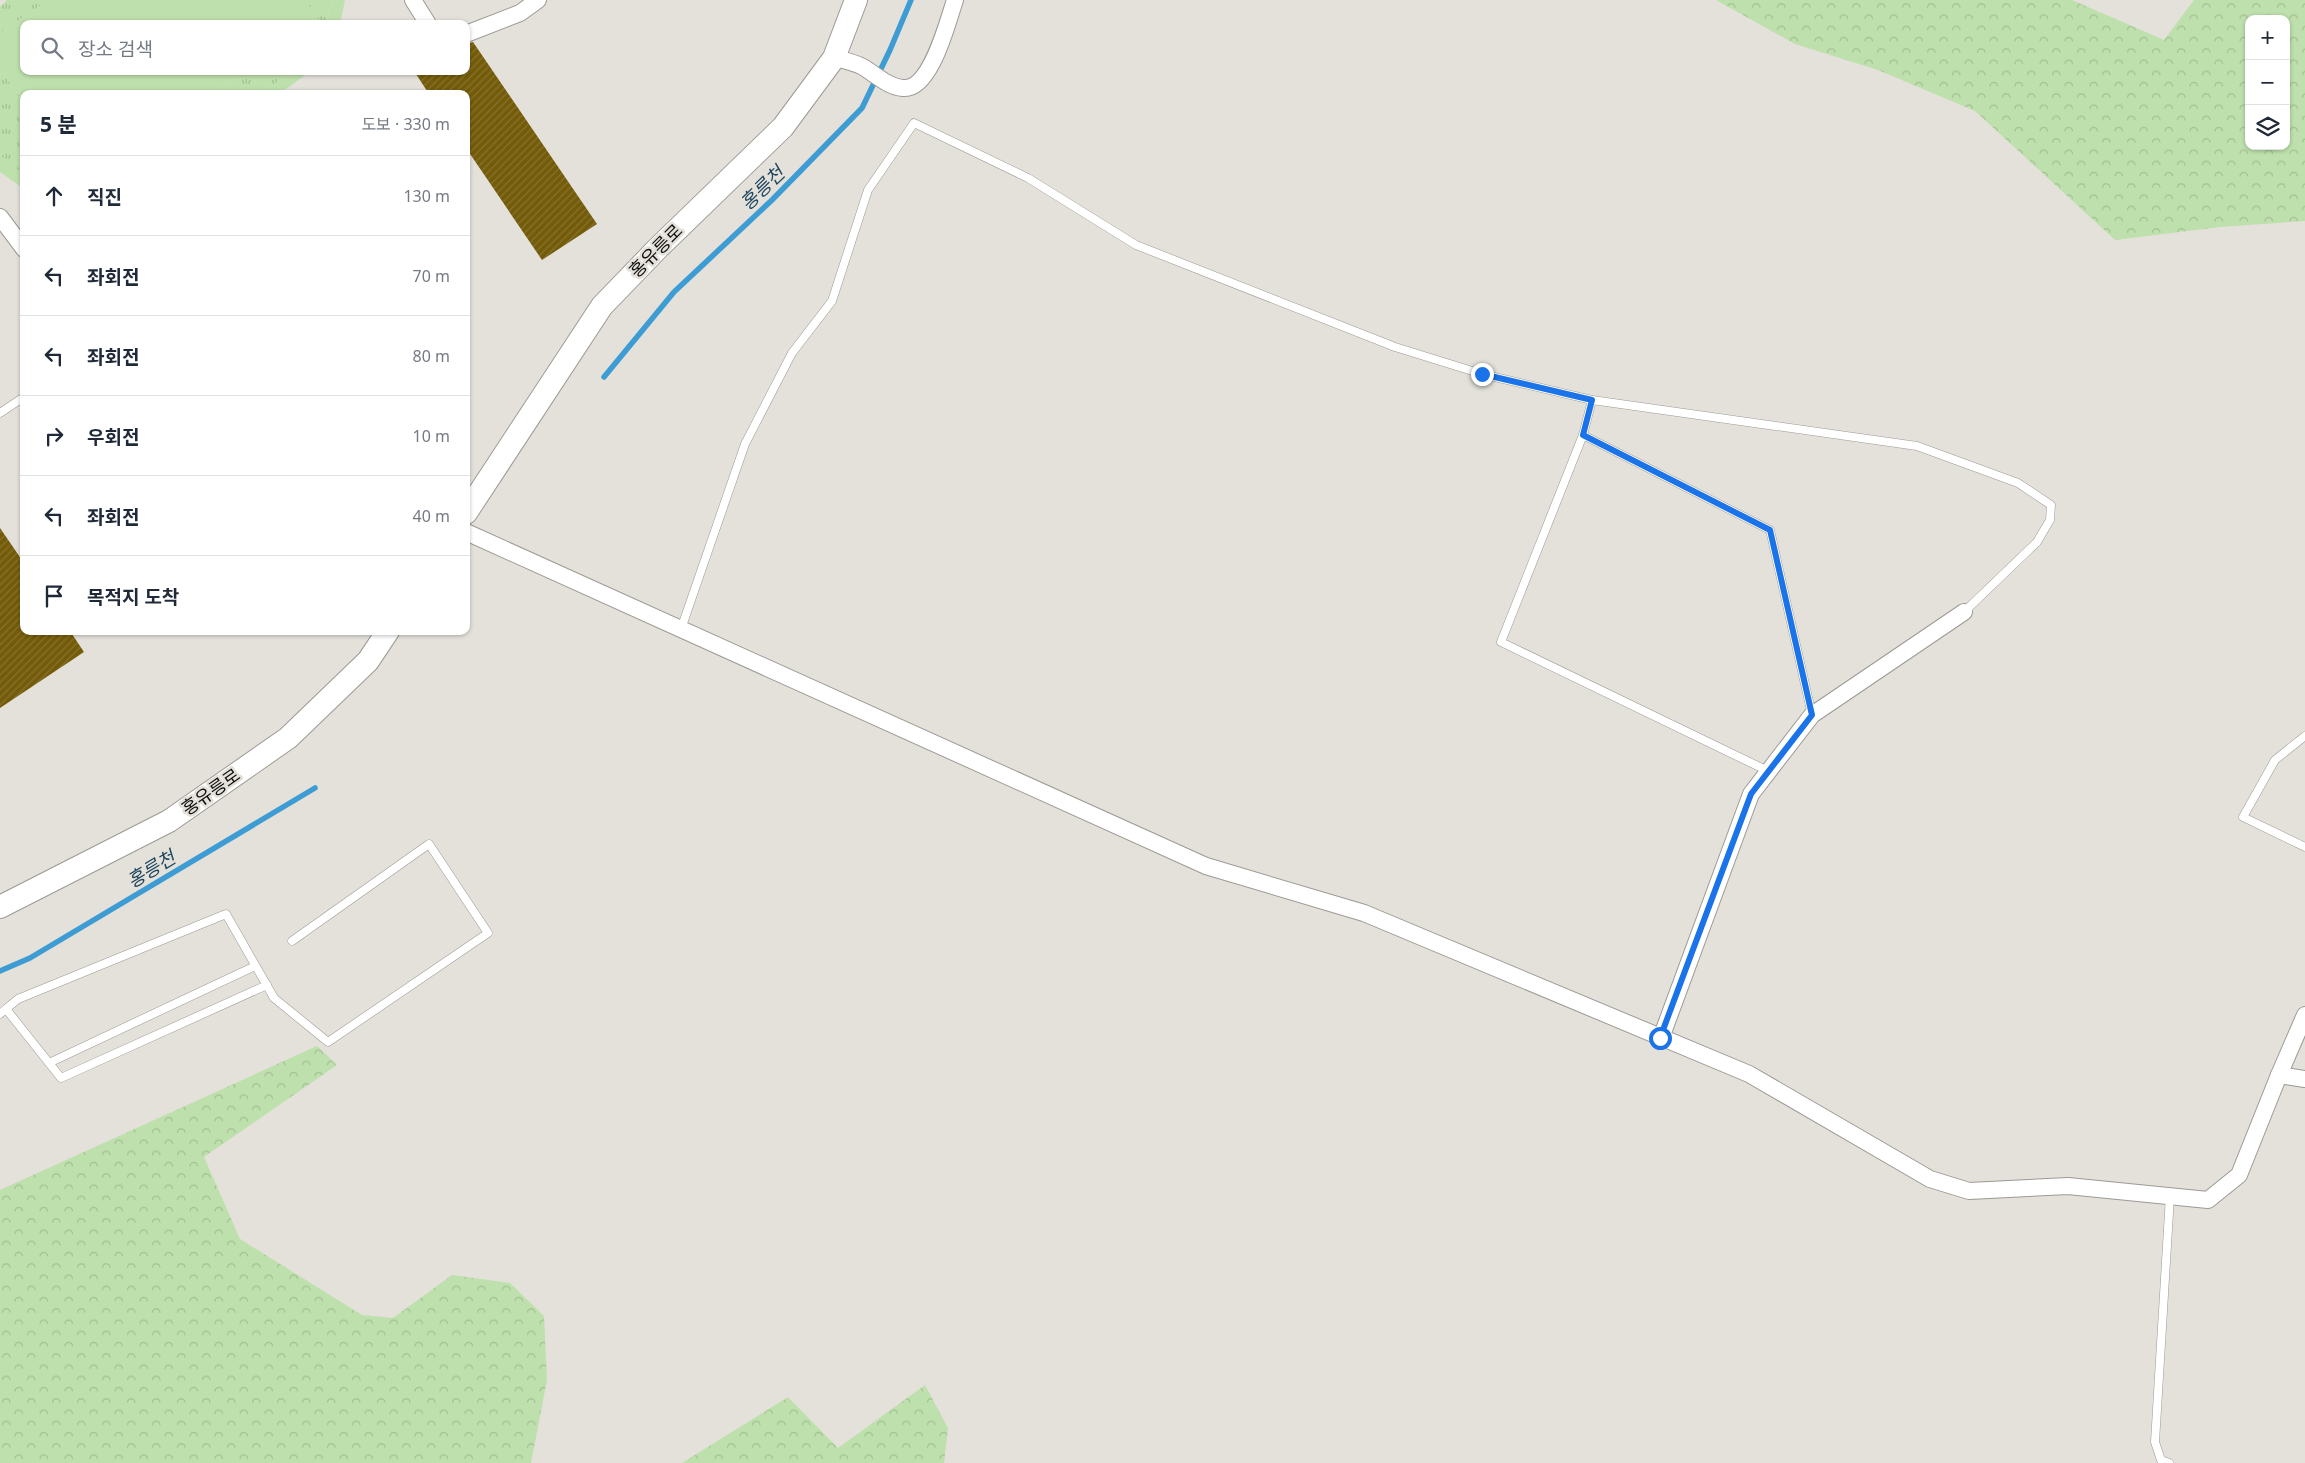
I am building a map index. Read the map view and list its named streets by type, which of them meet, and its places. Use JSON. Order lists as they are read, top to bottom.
{
  "streets": {
    "street": ["홍유릉로"]
  },
  "water": ["홍릉천"],
  "page": {
    "map_buttons": ["+", "−"],
    "search": "장소 검색",
    "heading": ["5 분", "도보 · 330 m"],
    "list": [
      ["직진", "130 m"],
      ["좌회전", "70 m"],
      ["좌회전", "80 m"],
      ["우회전", "10 m"],
      ["좌회전", "40 m"],
      "목적지 도착"
    ]
  }
}
